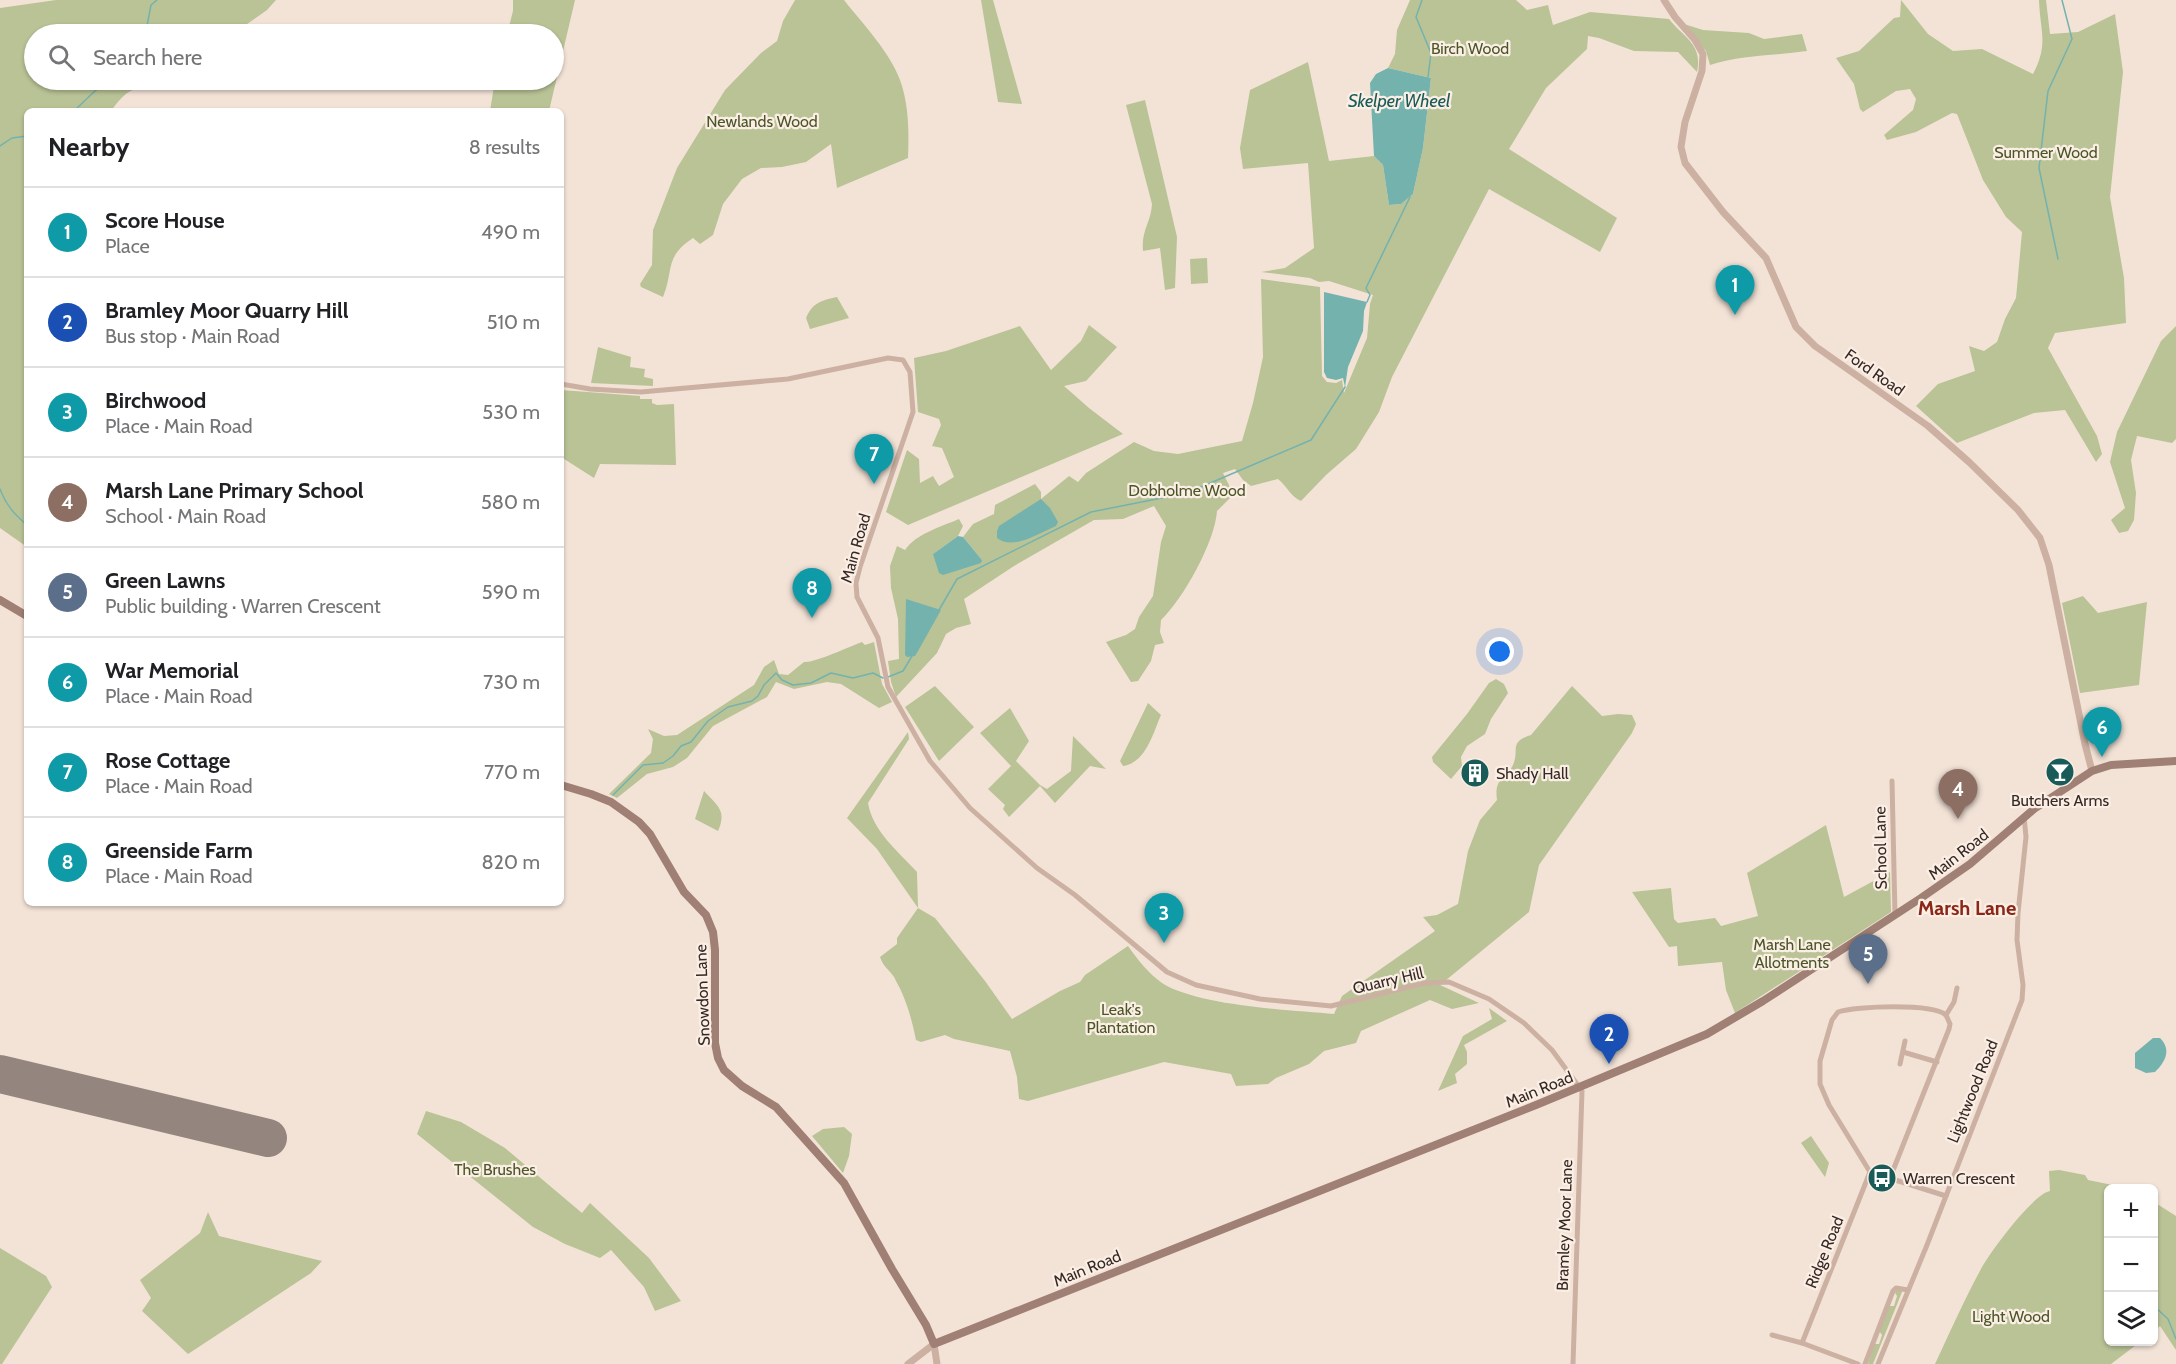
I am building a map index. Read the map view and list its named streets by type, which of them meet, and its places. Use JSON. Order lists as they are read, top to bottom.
{
  "streets": {
    "main road": ["Main Road", "Snowdon Lane"],
    "street": [
      "Ford Road",
      "School Lane",
      "Quarry Hill",
      "Lightwood Road",
      "Bramley Moor Lane",
      "Ridge Road"
    ]
  },
  "crossings": [
    ["Ford Road", "Main Road"],
    ["Main Road", "School Lane"],
    ["Main Road", "Quarry Hill"],
    ["Main Road", "Snowdon Lane"],
    ["Main Road", "Lightwood Road"],
    ["Main Road", "Bramley Moor Lane"],
    ["Quarry Hill", "Bramley Moor Lane"]
  ],
  "districts": ["Marsh Lane"],
  "water": ["Skelper Wheel"],
  "parks": [
    "Birch Wood",
    "Newlands Wood",
    "Summer Wood",
    "Dobholme Wood",
    "Marsh Lane Allotments",
    "Leak's Plantation",
    "The Brushes",
    "Light Wood"
  ],
  "places": {
    "bar": ["Butchers Arms"],
    "building": ["Shady Hall"],
    "bus stop": ["Warren Crescent"]
  },
  "page": {
    "search": "Search here",
    "heading": ["Nearby", "8 results"],
    "list": [
      {
        "mark": "1",
        "name": "Score House",
        "note": "Place",
        "value": "490 m"
      },
      {
        "mark": "2",
        "name": "Bramley Moor Quarry Hill",
        "note": "Bus stop · Main Road",
        "value": "510 m"
      },
      {
        "mark": "3",
        "name": "Birchwood",
        "note": "Place · Main Road",
        "value": "530 m"
      },
      {
        "mark": "4",
        "name": "Marsh Lane Primary School",
        "note": "School · Main Road",
        "value": "580 m"
      },
      {
        "mark": "5",
        "name": "Green Lawns",
        "note": "Public building · Warren Crescent",
        "value": "590 m"
      },
      {
        "mark": "6",
        "name": "War Memorial",
        "note": "Place · Main Road",
        "value": "730 m"
      },
      {
        "mark": "7",
        "name": "Rose Cottage",
        "note": "Place · Main Road",
        "value": "770 m"
      },
      {
        "mark": "8",
        "name": "Greenside Farm",
        "note": "Place · Main Road",
        "value": "820 m"
      }
    ],
    "pins": [
      "1",
      "7",
      "8",
      "6",
      "4",
      "3",
      "5",
      "2"
    ],
    "map_buttons": ["+", "−"]
  }
}
